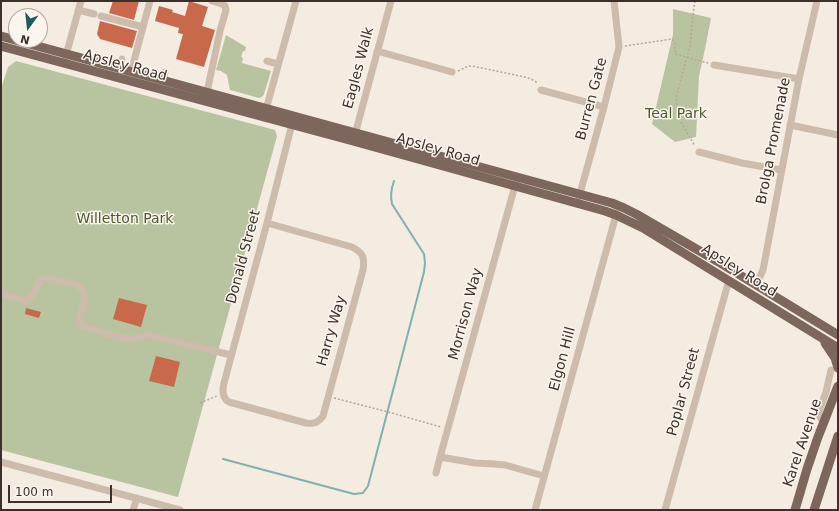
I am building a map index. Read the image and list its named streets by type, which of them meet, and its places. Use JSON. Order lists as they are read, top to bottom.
{
  "streets": {
    "main road": ["Apsley Road", "Karel Avenue"],
    "street": [
      "Eagles Walk",
      "Burren Gate",
      "Brolga Promenade",
      "Donald Street",
      "Morrison Way",
      "Harry Way",
      "Elgon Hill",
      "Poplar Street"
    ]
  },
  "crossings": [
    ["Apsley Road", "Eagles Walk"],
    ["Apsley Road", "Burren Gate"],
    ["Apsley Road", "Brolga Promenade"],
    ["Apsley Road", "Donald Street"],
    ["Apsley Road", "Morrison Way"],
    ["Apsley Road", "Elgon Hill"],
    ["Apsley Road", "Poplar Street"],
    ["Donald Street", "Harry Way"]
  ],
  "parks": ["Teal Park", "Willetton Park"],
  "scale_bar": "100 m",
  "north": "bottom"
}
